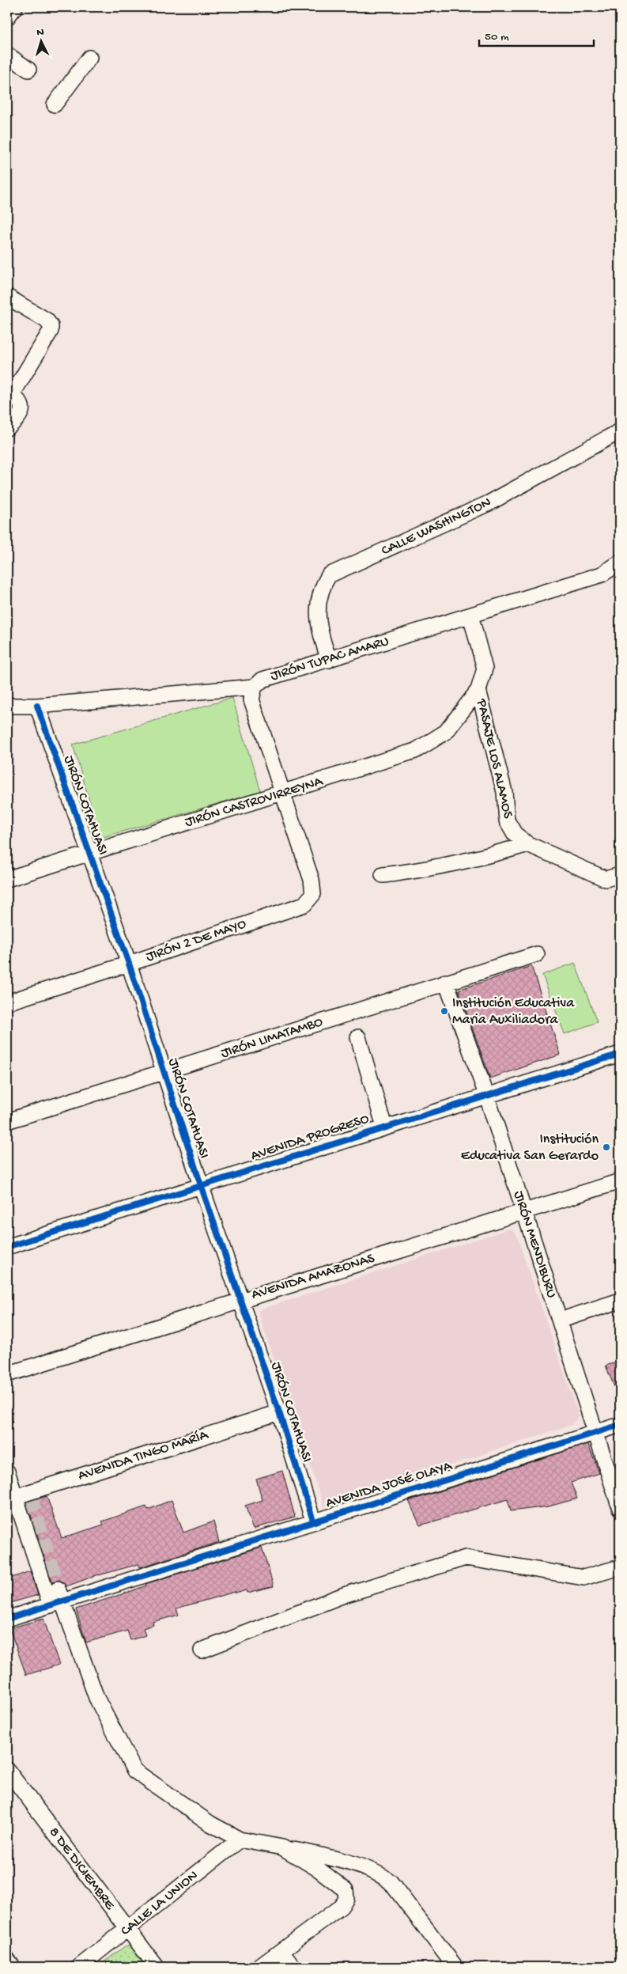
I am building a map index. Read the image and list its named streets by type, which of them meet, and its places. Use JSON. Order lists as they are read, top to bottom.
{
  "streets": {
    "street": [
      "CALLE WASHINGTON",
      "JIRÓN TUPAC AMARU",
      "PASAJE LOS ALAMOS",
      "JIRÓN CASTROVIRREYNA",
      "JIRÓN COTAHUASI",
      "JIRÓN 2 DE MAYO",
      "JIRÓN LIMATAMBO",
      "AVENIDA PROGRESO",
      "JIRÓN MENDIBURU",
      "AVENIDA AMAZONAS",
      "AVENIDA TINGO MARÍA",
      "AVENIDA JOSÉ OLAYA",
      "8 DE DICIEMBRE",
      "CALLE LA UNION"
    ]
  },
  "crossings": [
    ["CALLE WASHINGTON", "JIRÓN TUPAC AMARU"],
    ["JIRÓN TUPAC AMARU", "PASAJE LOS ALAMOS"],
    ["JIRÓN TUPAC AMARU", "JIRÓN COTAHUASI"],
    ["PASAJE LOS ALAMOS", "JIRÓN CASTROVIRREYNA"],
    ["JIRÓN CASTROVIRREYNA", "JIRÓN COTAHUASI"],
    ["JIRÓN CASTROVIRREYNA", "JIRÓN 2 DE MAYO"],
    ["JIRÓN COTAHUASI", "JIRÓN 2 DE MAYO"],
    ["JIRÓN COTAHUASI", "JIRÓN LIMATAMBO"],
    ["JIRÓN COTAHUASI", "AVENIDA PROGRESO"],
    ["JIRÓN COTAHUASI", "AVENIDA AMAZONAS"],
    ["JIRÓN COTAHUASI", "AVENIDA TINGO MARÍA"],
    ["JIRÓN COTAHUASI", "AVENIDA JOSÉ OLAYA"],
    ["JIRÓN LIMATAMBO", "JIRÓN MENDIBURU"],
    ["AVENIDA PROGRESO", "JIRÓN MENDIBURU"],
    ["JIRÓN MENDIBURU", "AVENIDA AMAZONAS"],
    ["JIRÓN MENDIBURU", "AVENIDA JOSÉ OLAYA"],
    ["8 DE DICIEMBRE", "CALLE LA UNION"]
  ],
  "places": ["Institución Educativa Maria Auxiliadora", "Institución Educativa San Gerardo"],
  "scale_bar": "50 m",
  "north": "top"
}
